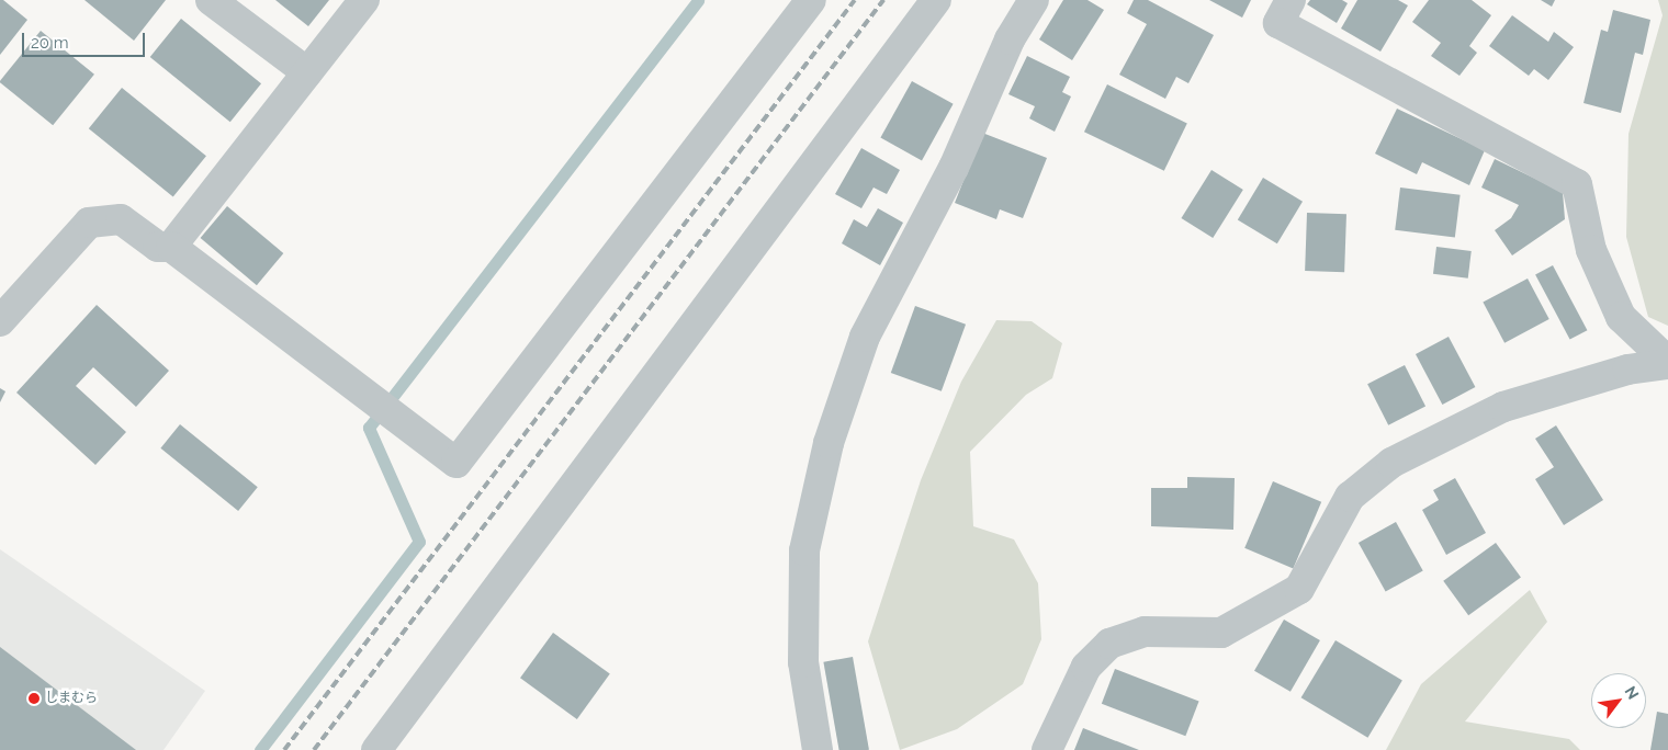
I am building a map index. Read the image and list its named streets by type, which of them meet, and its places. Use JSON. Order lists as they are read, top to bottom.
{
  "places": ["しまむら"],
  "scale_bar": "20 m",
  "north": "top right"
}
